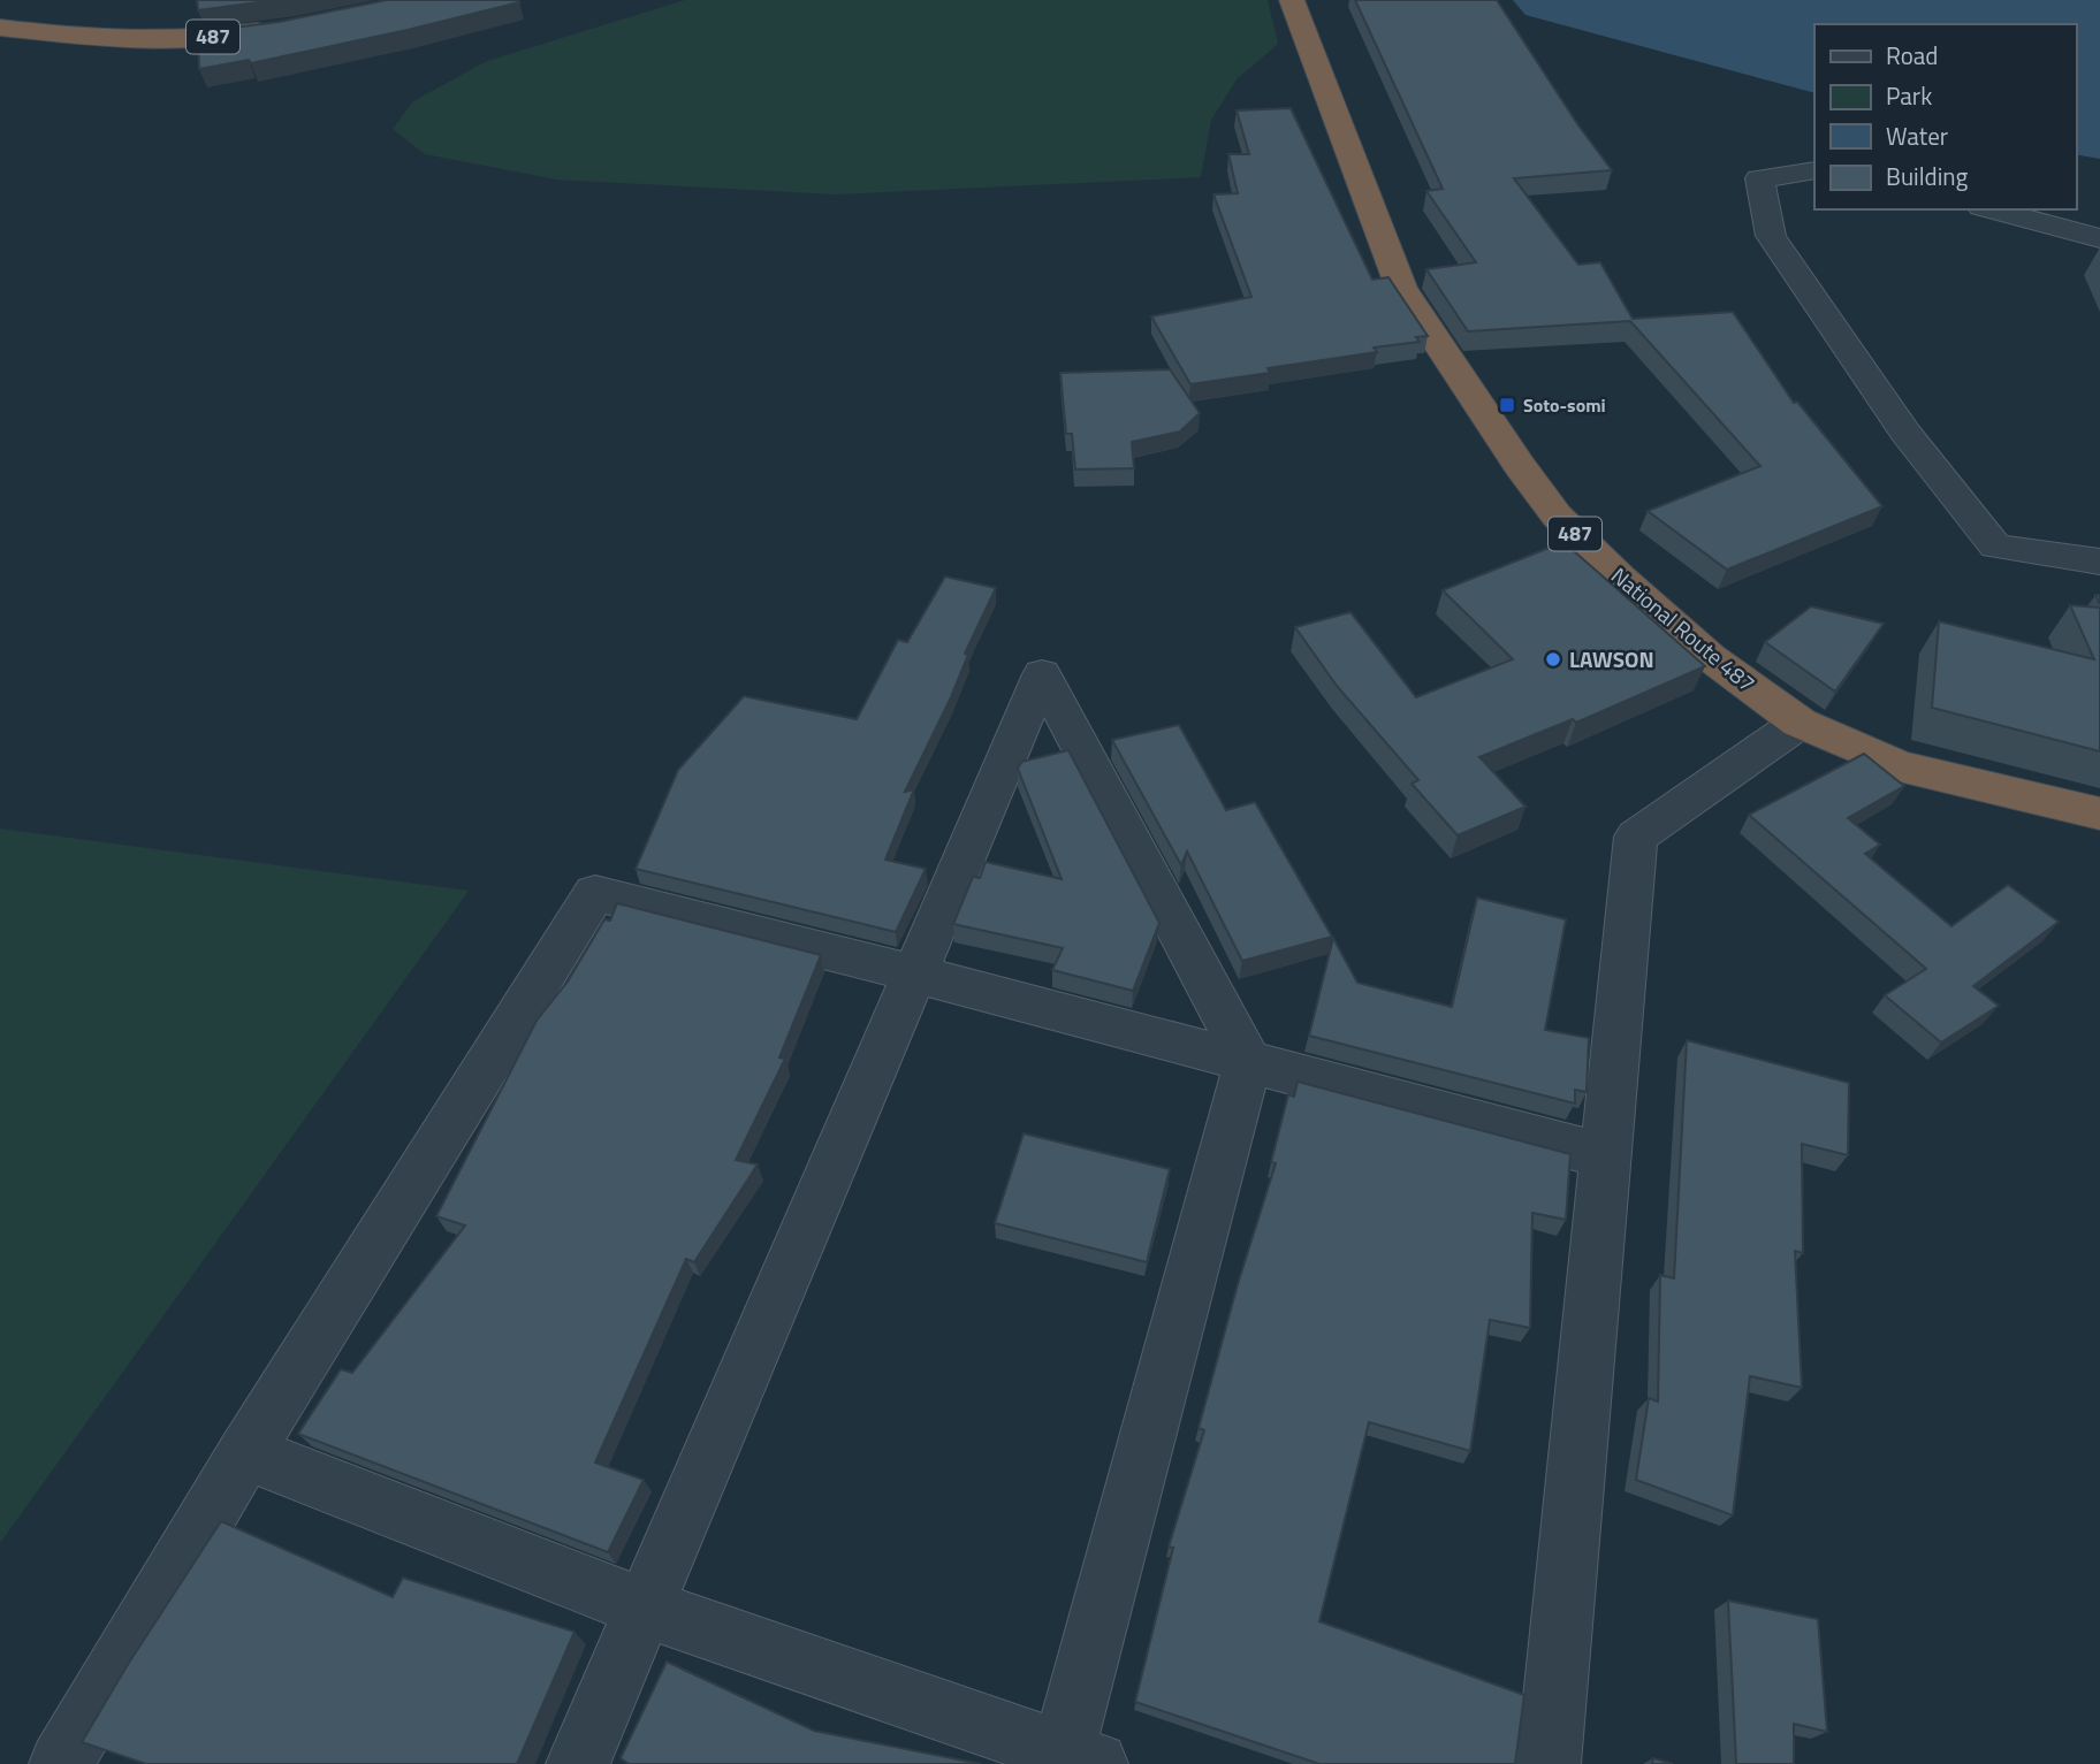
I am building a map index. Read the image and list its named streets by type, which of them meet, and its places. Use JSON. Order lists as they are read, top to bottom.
{
  "streets": {
    "highway": ["487", "National Route 487"]
  },
  "places": {
    "transit": ["Soto-somi"],
    "other": ["LAWSON"]
  },
  "legend": [
    "Road",
    "Park",
    "Water",
    "Building"
  ]
}
